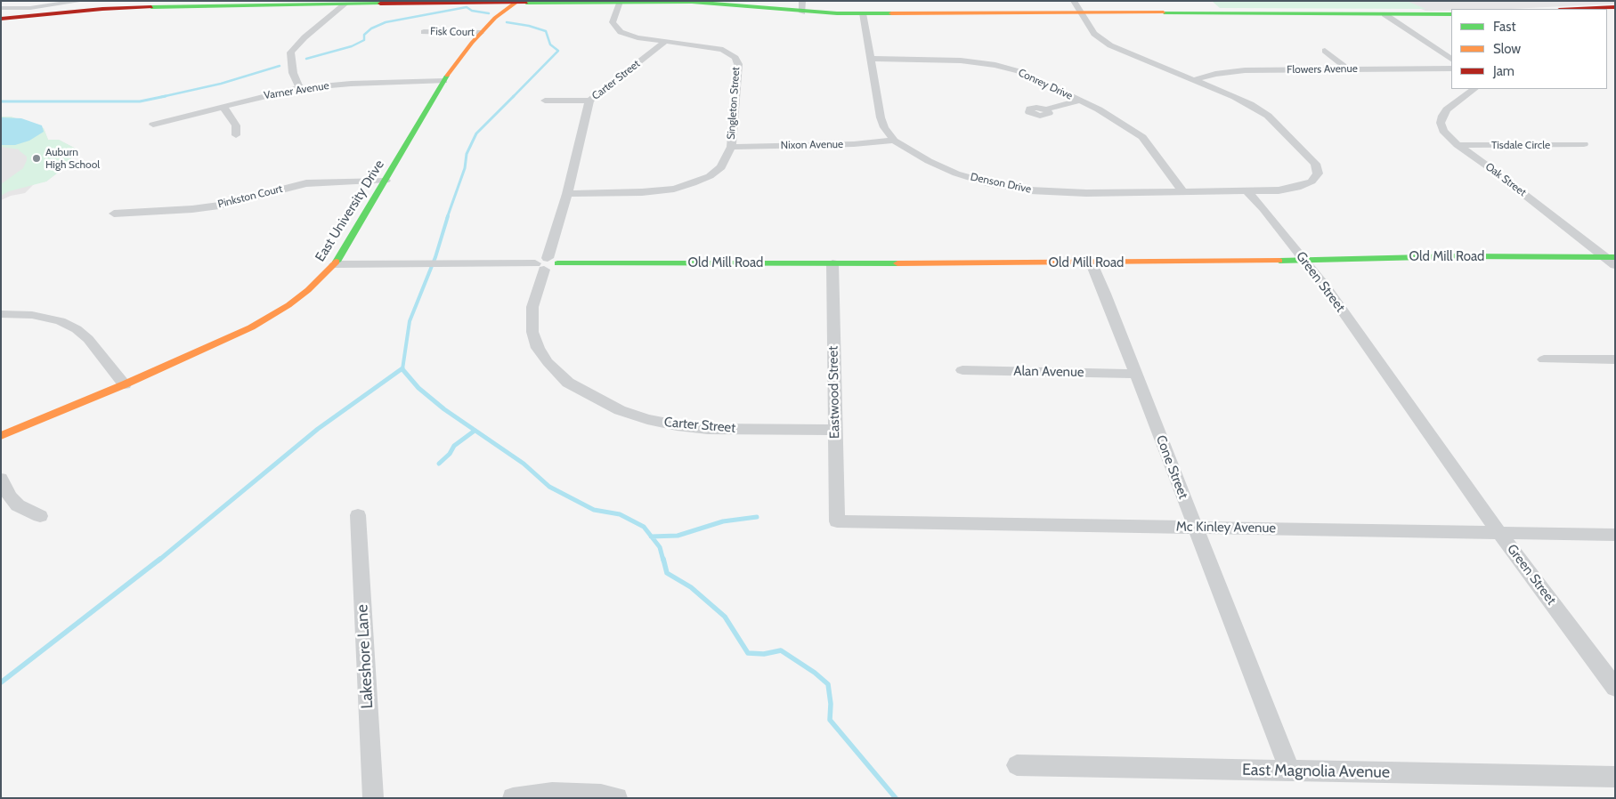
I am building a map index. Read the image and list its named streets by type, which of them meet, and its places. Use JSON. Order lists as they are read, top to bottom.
{
  "streets": {
    "street": [
      "Fisk Court",
      "Flowers Avenue",
      "Carter Street",
      "Conrey Drive",
      "Varner Avenue",
      "Singleton Street",
      "Nixon Avenue",
      "Tisdale Circle",
      "Oak Street",
      "Denson Drive",
      "Pinkston Court",
      "East University Drive",
      "Old Mill Road",
      "Green Street",
      "Alan Avenue",
      "Eastwood Street",
      "Cone Street",
      "Mc Kinley Avenue",
      "Lakeshore Lane",
      "East Magnolia Avenue"
    ]
  },
  "crossings": [
    ["Fisk Court", "East University Drive"],
    ["Carter Street", "Singleton Street"],
    ["Carter Street", "Old Mill Road"],
    ["Carter Street", "Eastwood Street"],
    ["Conrey Drive", "Denson Drive"],
    ["Varner Avenue", "East University Drive"],
    ["Singleton Street", "Nixon Avenue"],
    ["Nixon Avenue", "Denson Drive"],
    ["Tisdale Circle", "Oak Street"],
    ["Oak Street", "Old Mill Road"],
    ["Denson Drive", "Green Street"],
    ["Pinkston Court", "East University Drive"],
    ["East University Drive", "Old Mill Road"],
    ["Old Mill Road", "Green Street"],
    ["Old Mill Road", "Eastwood Street"],
    ["Old Mill Road", "Cone Street"],
    ["Green Street", "Mc Kinley Avenue"],
    ["Alan Avenue", "Cone Street"],
    ["Eastwood Street", "Mc Kinley Avenue"],
    ["Cone Street", "Mc Kinley Avenue"],
    ["Cone Street", "East Magnolia Avenue"]
  ],
  "places": ["Auburn High School"],
  "legend": ["Fast", "Slow", "Jam"]
}
